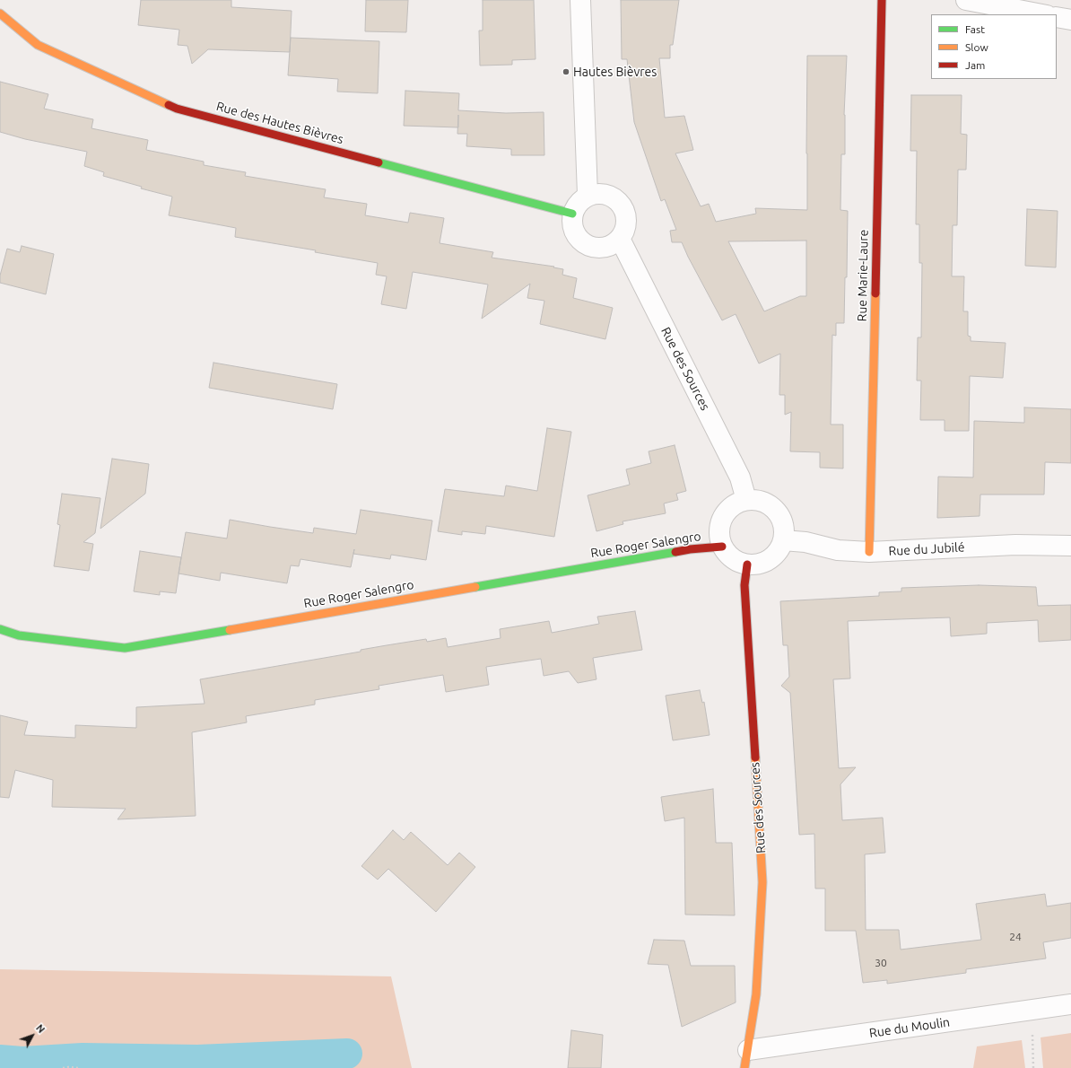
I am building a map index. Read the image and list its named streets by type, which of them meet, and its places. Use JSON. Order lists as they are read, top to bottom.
{
  "streets": {
    "street": [
      "Rue des Hautes Bièvres",
      "Rue Marie-Laure",
      "Rue des Sources",
      "Rue Roger Salengro",
      "Rue du Jubilé",
      "Rue du Moulin"
    ]
  },
  "crossings": [
    ["Rue des Hautes Bièvres", "Rue des Sources"],
    ["Rue Marie-Laure", "Rue du Jubilé"],
    ["Rue des Sources", "Rue Roger Salengro"],
    ["Rue des Sources", "Rue du Jubilé"],
    ["Rue des Sources", "Rue du Moulin"],
    ["Rue Roger Salengro", "Rue du Jubilé"]
  ],
  "places": ["Hautes Bièvres"],
  "house_numbers": ["24", "30"],
  "legend": ["Fast", "Slow", "Jam"],
  "north": "top right"
}
